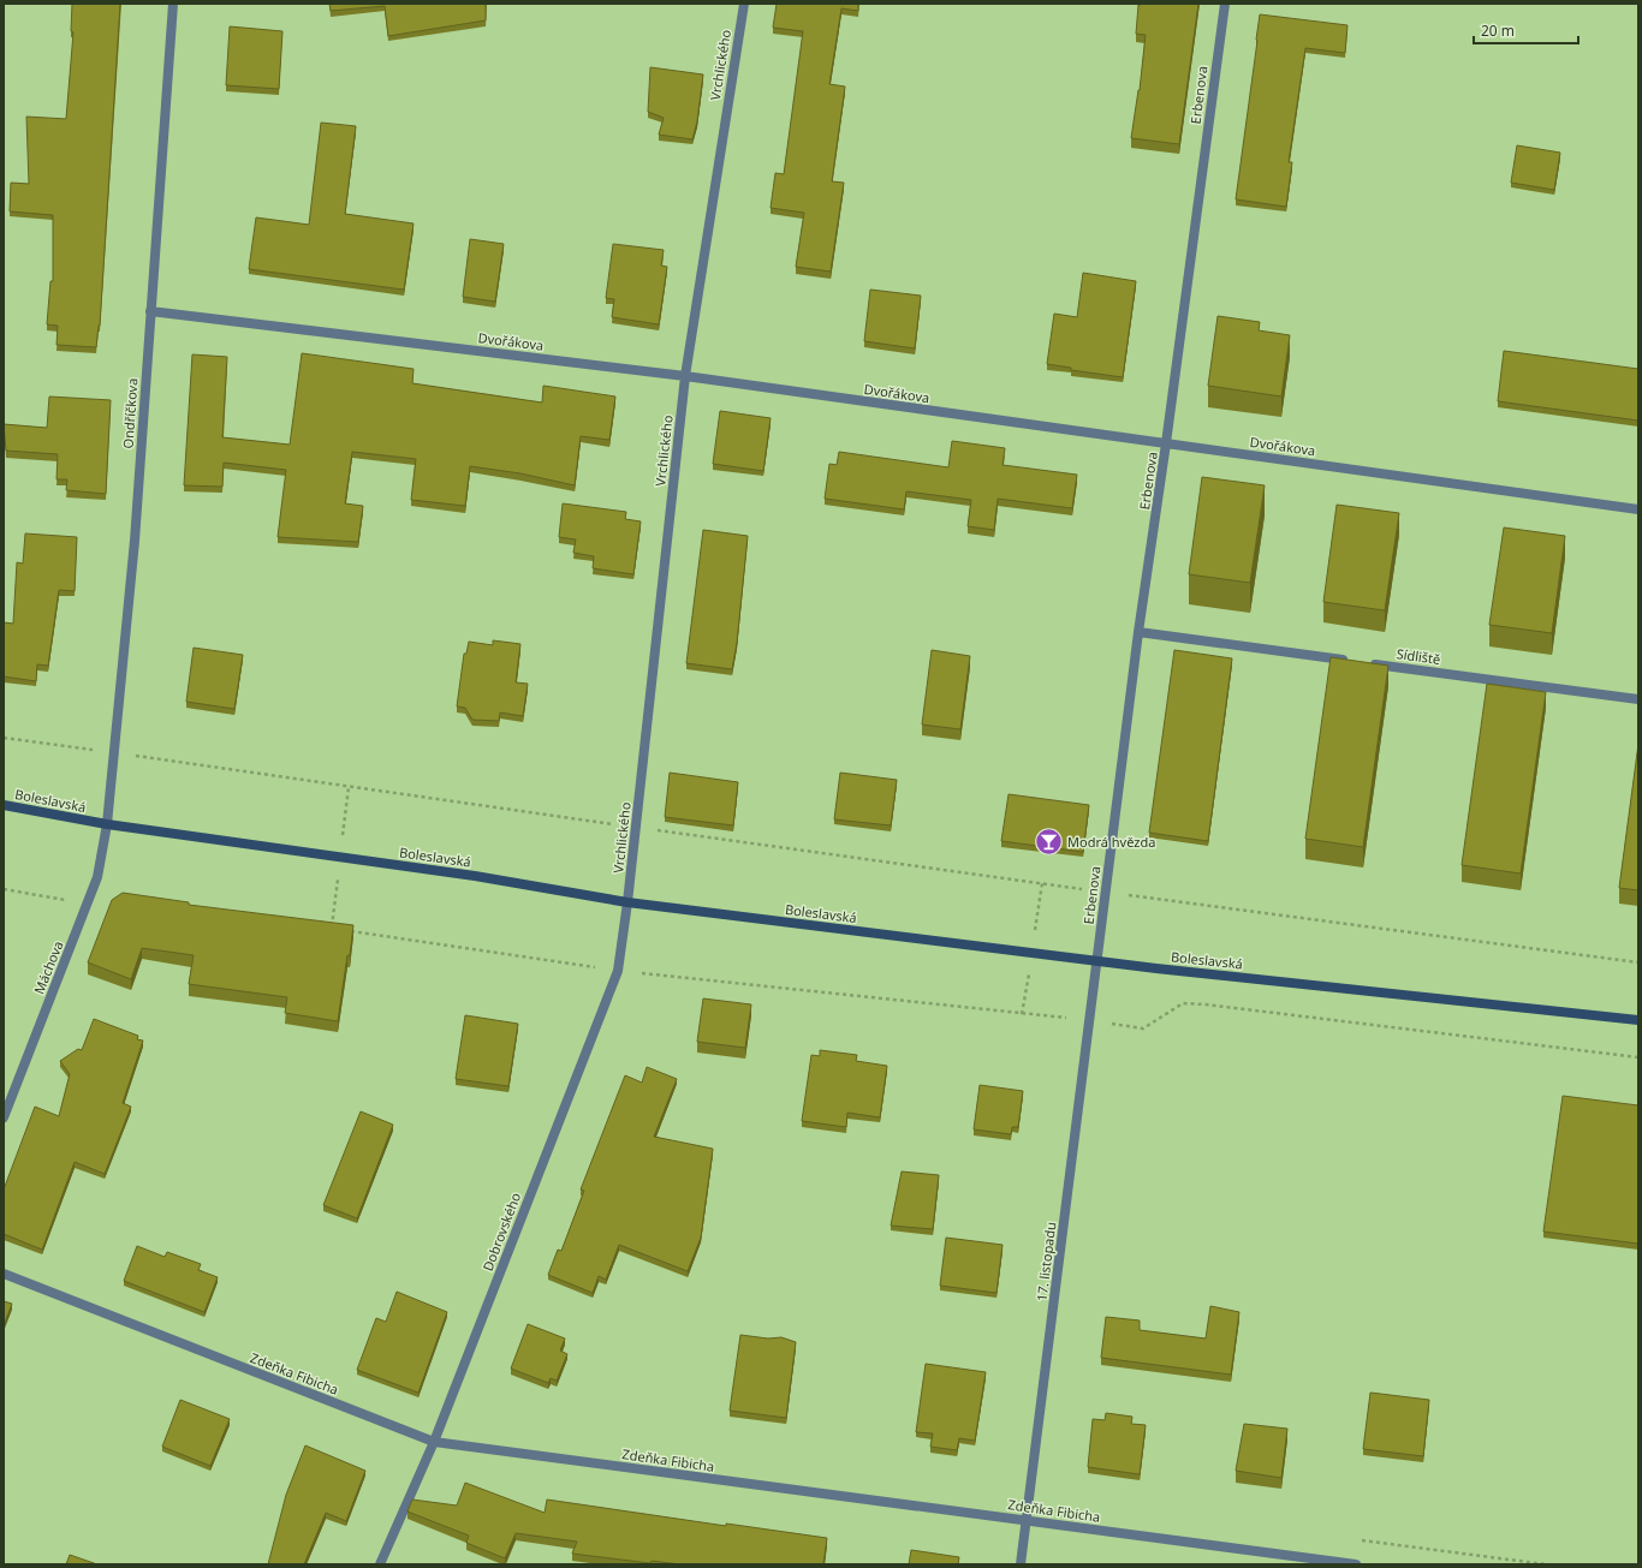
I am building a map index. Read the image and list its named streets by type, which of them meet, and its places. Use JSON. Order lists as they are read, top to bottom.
{
  "streets": {
    "main road": ["Boleslavská"],
    "street": [
      "Vrchlického",
      "Erbenova",
      "Dvořákova",
      "Ondříčkova",
      "Sídliště",
      "Máchova",
      "Dobrovského",
      "17. listopadu",
      "Zdeňka Fibicha"
    ]
  },
  "crossings": [
    ["Vrchlického", "Dvořákova"],
    ["Vrchlického", "Boleslavská"],
    ["Vrchlického", "Dobrovského"],
    ["Erbenova", "Dvořákova"],
    ["Erbenova", "Sídliště"],
    ["Erbenova", "Boleslavská"],
    ["Erbenova", "17. listopadu"],
    ["Dvořákova", "Ondříčkova"],
    ["Ondříčkova", "Boleslavská"],
    ["Ondříčkova", "Máchova"],
    ["Boleslavská", "Máchova"],
    ["Boleslavská", "Dobrovského"],
    ["Boleslavská", "17. listopadu"],
    ["Dobrovského", "Zdeňka Fibicha"],
    ["17. listopadu", "Zdeňka Fibicha"]
  ],
  "places": {
    "bar": ["Modrá hvězda"]
  },
  "scale_bar": "20 m"
}
